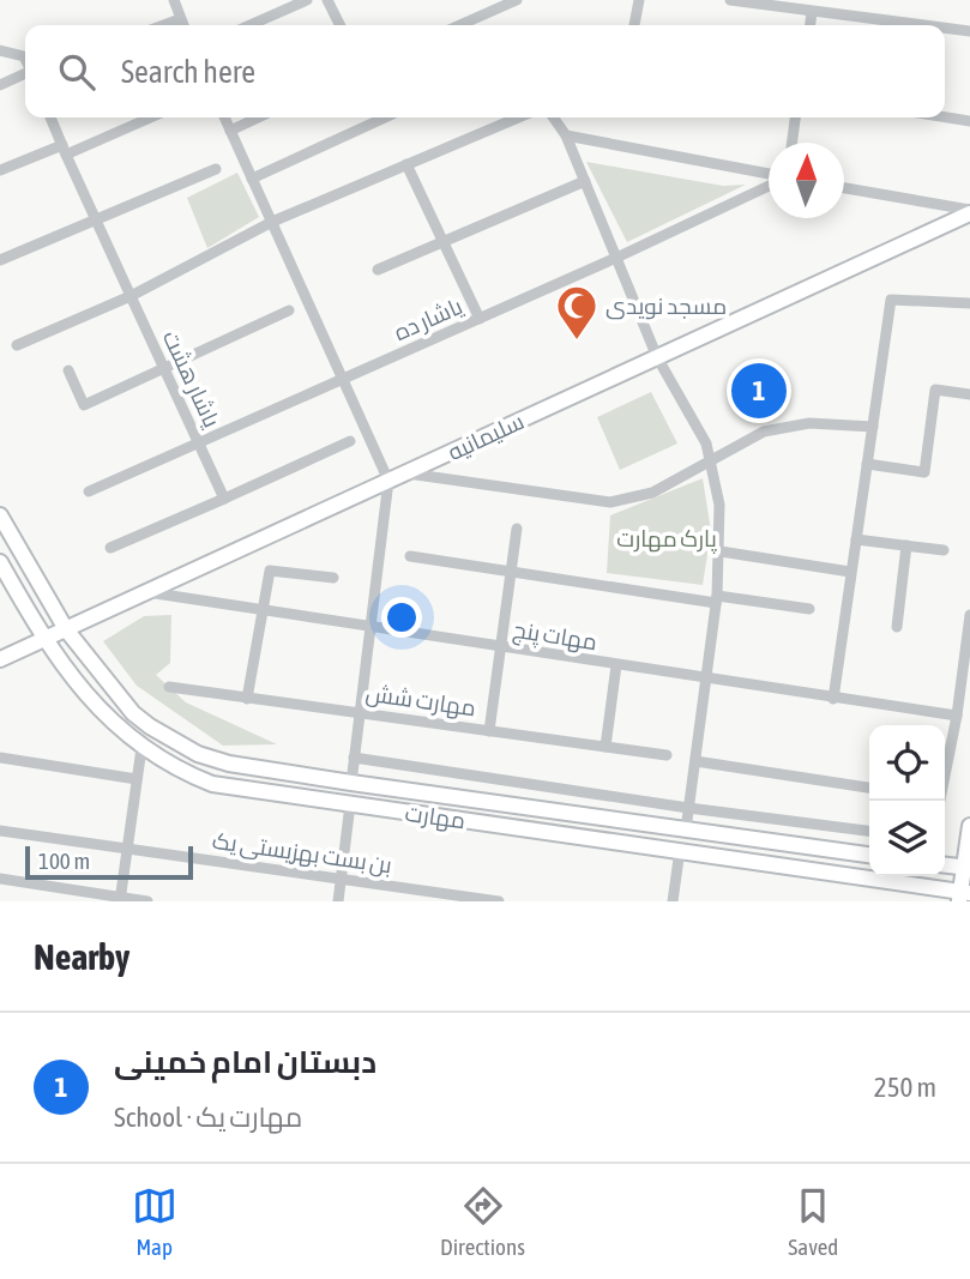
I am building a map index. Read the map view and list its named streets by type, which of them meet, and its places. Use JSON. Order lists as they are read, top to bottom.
{
  "streets": {
    "main road": ["سلیمانیه", "مهارت"],
    "street": [
      "یاشار ده",
      "یاشار هشت",
      "مهات پنج",
      "مهارت شش",
      "بن بست بهزیستی یک"
    ]
  },
  "crossings": [
    ["یاشار ده", "یاشار هشت"],
    ["سلیمانیه", "مهات پنج"],
    ["سلیمانیه", "مهارت"]
  ],
  "parks": ["پارک مهارت"],
  "places": {
    "mosque": ["مسجد نویدی"]
  },
  "scale_bar": "100 m",
  "north": "top",
  "page": {
    "search": "Search here",
    "pins": "1",
    "scale": "100 m",
    "heading": "Nearby",
    "list": [
      {
        "mark": "1",
        "name": "دبستان امام خمینی",
        "note": "School · مهارت یک",
        "value": "250 m"
      }
    ],
    "nav": ["Map", "Directions", "Saved"]
  }
}
